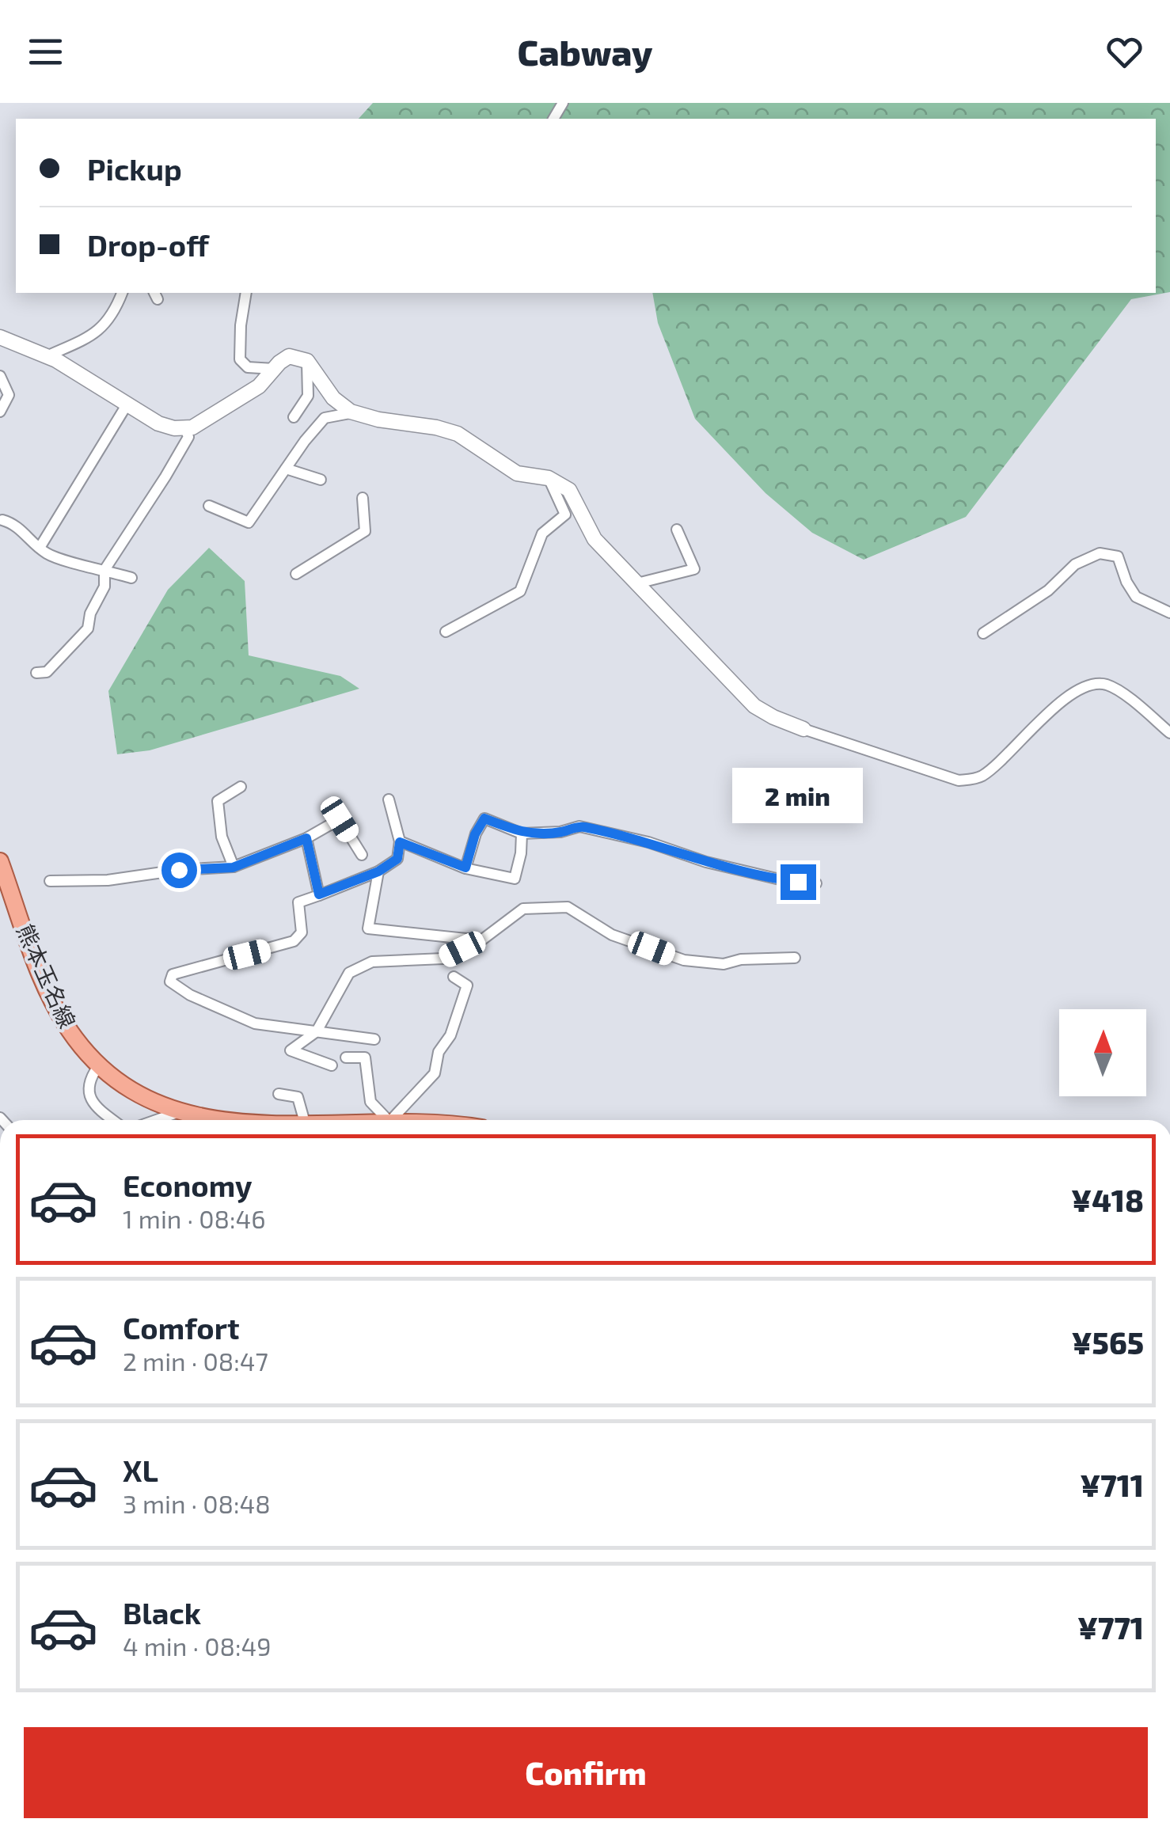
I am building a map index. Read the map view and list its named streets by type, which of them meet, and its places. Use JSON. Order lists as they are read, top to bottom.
{
  "streets": {
    "main road": ["熊本玉名線"]
  },
  "north": "top",
  "page": {
    "header": "Cabway",
    "banner": ["Pickup", "Drop-off"],
    "bubble": "2 min",
    "list": [
      {
        "name": "Economy",
        "note": "1 min · 08:46",
        "value": "¥418"
      },
      {
        "name": "Comfort",
        "note": "2 min · 08:47",
        "value": "¥565"
      },
      {
        "name": "XL",
        "note": "3 min · 08:48",
        "value": "¥711"
      },
      {
        "name": "Black",
        "note": "4 min · 08:49",
        "value": "¥771"
      }
    ],
    "buttons": "Confirm"
  }
}
